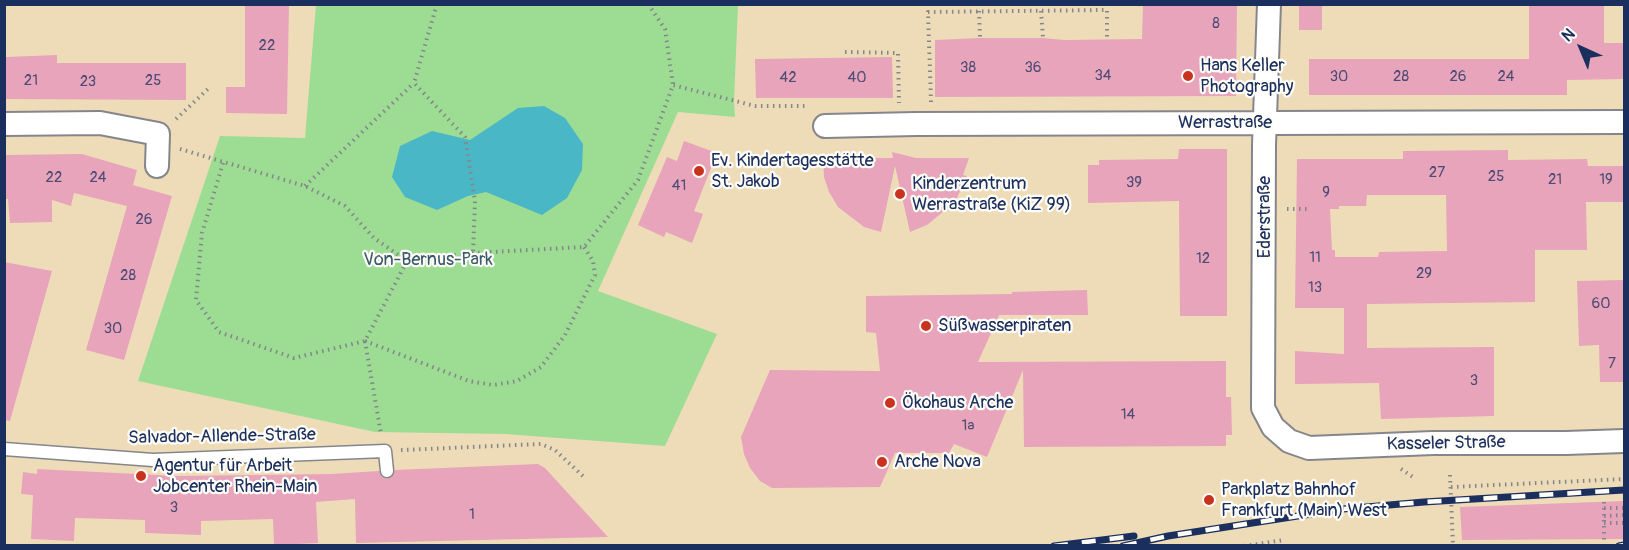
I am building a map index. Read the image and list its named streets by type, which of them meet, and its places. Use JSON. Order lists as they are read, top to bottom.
{
  "streets": {
    "street": ["Werrastraße", "Ederstraße", "Kasseler Straße"],
    "lane": ["Salvador-Allende-Straße"]
  },
  "crossings": [
    ["Werrastraße", "Ederstraße"],
    ["Ederstraße", "Kasseler Straße"]
  ],
  "parks": ["Von-Bernus-Park"],
  "places": [
    "Hans Keller Photography",
    "Ev. Kindertagesstätte St. Jakob",
    "Kinderzentrum Werrastraße (KiZ 99)",
    "Süßwasserpiraten",
    "Ökohaus Arche",
    "Arche Nova",
    "Agentur für Arbeit Jobcenter Rhein-Main",
    "Parkplatz Bahnhof Frankfurt (Main) West"
  ],
  "house_numbers": [
    "8",
    "22",
    "38",
    "36",
    "34",
    "30",
    "28",
    "26",
    "24",
    "42",
    "40",
    "21",
    "25",
    "23",
    "27",
    "25",
    "22",
    "24",
    "21",
    "19",
    "39",
    "41",
    "9",
    "26",
    "11",
    "12",
    "29",
    "28",
    "13",
    "60",
    "30",
    "7",
    "3",
    "14",
    "1a",
    "3",
    "1"
  ],
  "north": "top left"
}
